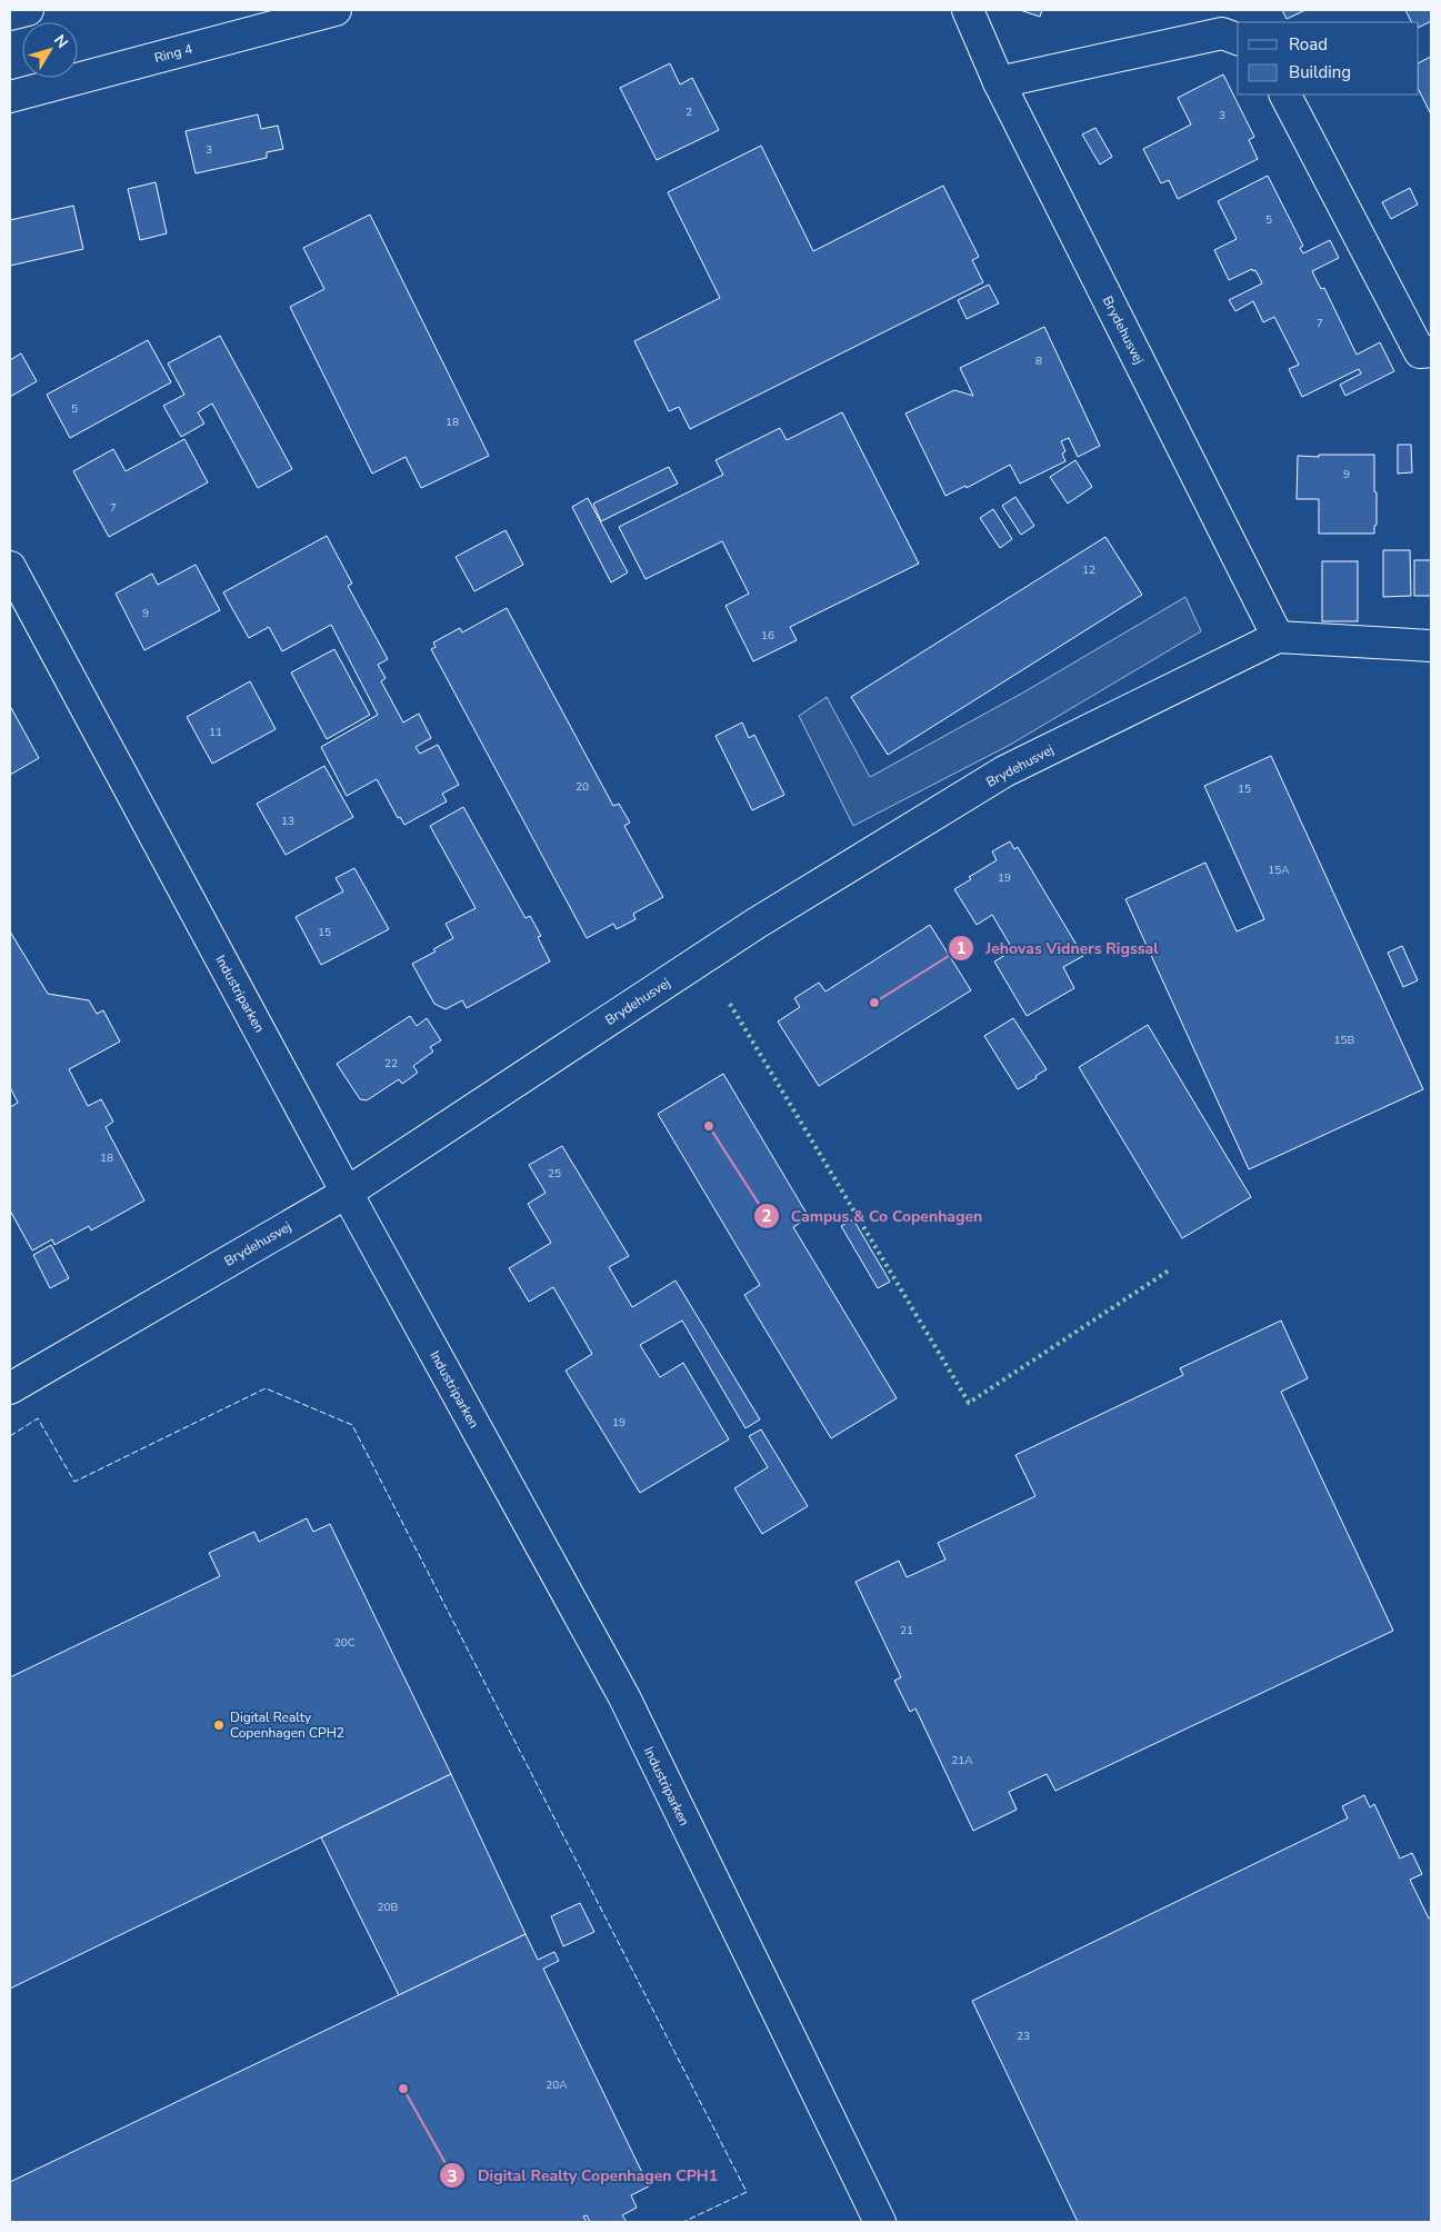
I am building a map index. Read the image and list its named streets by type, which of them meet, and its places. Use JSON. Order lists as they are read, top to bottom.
{
  "streets": {
    "street": ["Ring 4", "Brydehusvej", "Industriparken"]
  },
  "crossings": [
    ["Brydehusvej", "Industriparken"]
  ],
  "places": [
    "Jehovas Vidners Rigssal",
    "Campus & Co Copenhagen",
    "Digital Realty Copenhagen CPH2",
    "Digital Realty Copenhagen CPH1"
  ],
  "house_numbers": [
    "2",
    "3",
    "3",
    "5",
    "7",
    "8",
    "5",
    "18",
    "9",
    "7",
    "12",
    "9",
    "16",
    "11",
    "20",
    "15",
    "13",
    "15A",
    "19",
    "15",
    "15B",
    "22",
    "18",
    "25",
    "19",
    "21",
    "20C",
    "21A",
    "20B",
    "23",
    "20A"
  ],
  "legend": ["Road", "Building"],
  "north": "top right"
}
